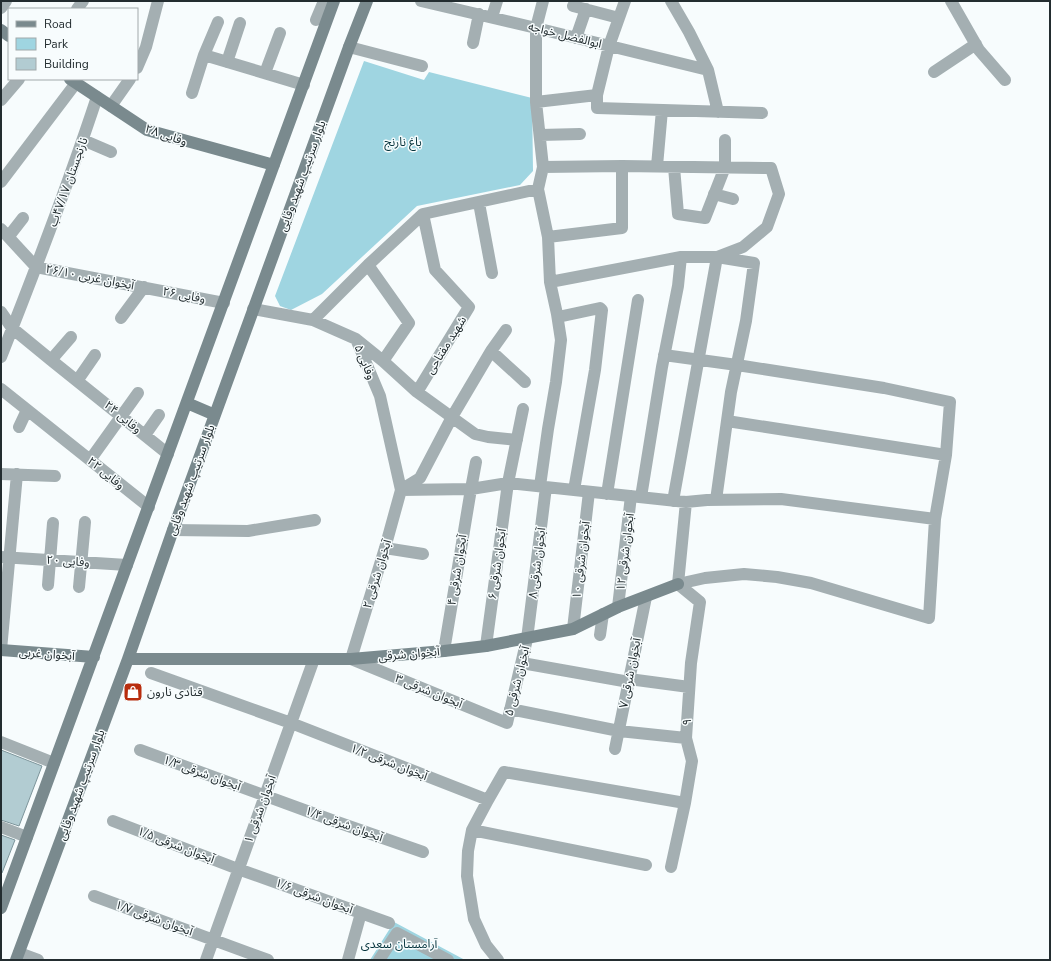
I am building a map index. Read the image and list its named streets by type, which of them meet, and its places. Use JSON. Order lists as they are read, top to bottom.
{
  "streets": {
    "main road": [
      "وفایی ۲۸",
      "بلوار سرتیپ شهید وفایی",
      "آبخوان غربی",
      "آبخوان شرقی"
    ],
    "street": [
      "ابوالفضل خواجه",
      "نارنجستان ۴۷/۱۷ب",
      "آبخوان غربی ۲۶/۱۰",
      "وفایی ۲۶",
      "شهید مفتاحی",
      "وفایی ۵",
      "وفایی ۲۴",
      "وفایی ۲۲",
      "آبخوان شرقی ۱۲",
      "آبخوان شرقی ۱۰",
      "وفایی ۲۰",
      "آبخوان شرقی ۸",
      "آبخوان شرقی ۶",
      "آبخوان شرقی ۴",
      "آبخوان شرقی ۲",
      "آبخوان شرقی ۷",
      "آبخوان شرقی ۵",
      "آبخوان شرقی ۳",
      "۹",
      "آبخوان شرقی ۱/۲",
      "آبخوان شرقی ۱/۳",
      "آبخوان شرقی ۱",
      "آبخوان شرقی ۱/۴",
      "آبخوان شرقی ۱/۵",
      "آبخوان شرقی ۱/۶",
      "آبخوان شرقی ۱/۷"
    ]
  },
  "crossings": [
    ["وفایی ۲۸", "نارنجستان ۴۷/۱۷ب"],
    ["بلوار سرتیپ شهید وفایی", "وفایی ۵"],
    ["بلوار سرتیپ شهید وفایی", "آبخوان شرقی"],
    ["نارنجستان ۴۷/۱۷ب", "آبخوان غربی ۲۶/۱۰"],
    ["نارنجستان ۴۷/۱۷ب", "وفایی ۲۴"],
    ["آبخوان غربی ۲۶/۱۰", "وفایی ۲۶"],
    ["وفایی ۵", "آبخوان شرقی ۲"],
    ["آبخوان شرقی ۱۲", "آبخوان شرقی"],
    ["آبخوان شرقی ۱۰", "آبخوان شرقی"],
    ["آبخوان شرقی ۸", "آبخوان شرقی"],
    ["آبخوان شرقی ۸", "آبخوان شرقی ۵"],
    ["آبخوان شرقی ۶", "آبخوان شرقی"],
    ["آبخوان شرقی ۴", "آبخوان شرقی"],
    ["آبخوان شرقی ۲", "آبخوان شرقی"],
    ["آبخوان شرقی ۲", "آبخوان شرقی ۳"],
    ["آبخوان شرقی", "آبخوان شرقی ۷"],
    ["آبخوان شرقی", "آبخوان شرقی ۵"],
    ["آبخوان شرقی", "آبخوان شرقی ۳"],
    ["آبخوان شرقی", "۹"],
    ["آبخوان شرقی", "آبخوان شرقی ۱"],
    ["آبخوان شرقی ۵", "آبخوان شرقی ۳"],
    ["آبخوان شرقی ۱/۲", "آبخوان شرقی ۱"],
    ["آبخوان شرقی ۱/۳", "آبخوان شرقی ۱"],
    ["آبخوان شرقی ۱/۳", "آبخوان شرقی ۱/۴"],
    ["آبخوان شرقی ۱", "آبخوان شرقی ۱/۴"],
    ["آبخوان شرقی ۱", "آبخوان شرقی ۱/۵"],
    ["آبخوان شرقی ۱", "آبخوان شرقی ۱/۶"],
    ["آبخوان شرقی ۱", "آبخوان شرقی ۱/۷"],
    ["آبخوان شرقی ۱/۵", "آبخوان شرقی ۱/۶"]
  ],
  "parks": ["باغ نارنج", "آرامستان سعدی"],
  "places": {
    "shop": ["قنادی نارون"]
  },
  "legend": ["Road", "Park", "Building"]
}
